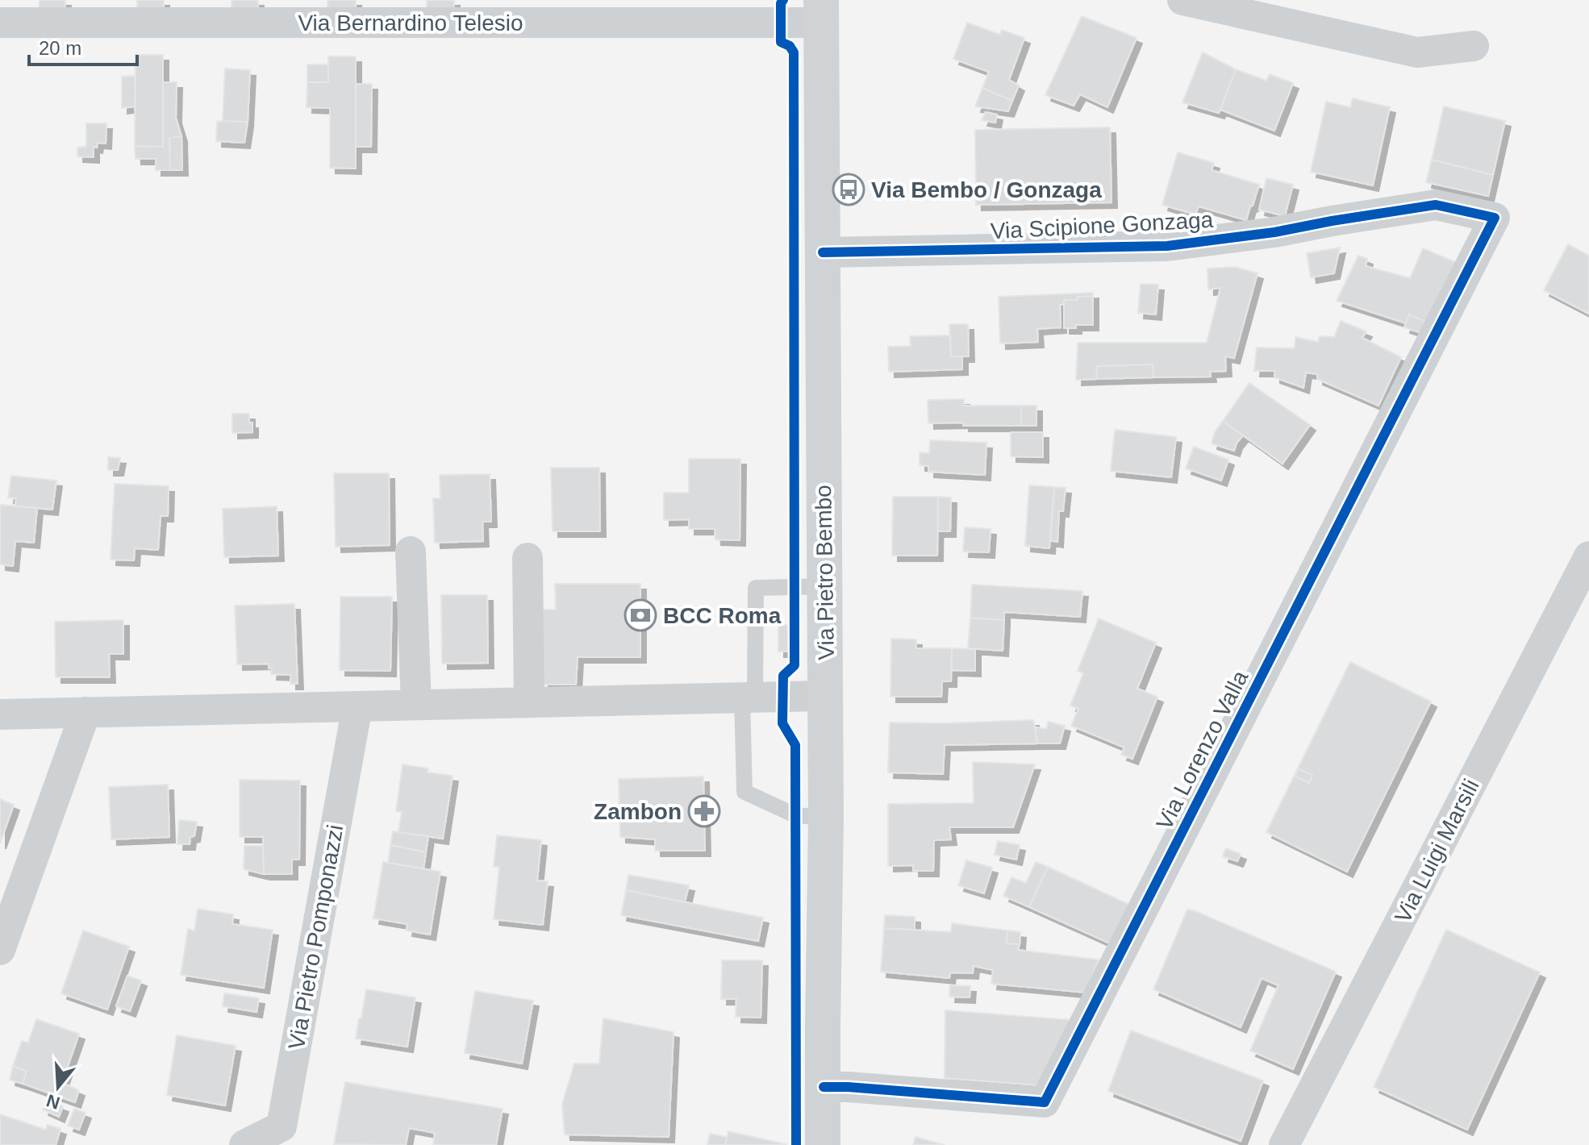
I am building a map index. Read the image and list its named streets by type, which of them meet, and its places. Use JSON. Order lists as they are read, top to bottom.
{
  "streets": {
    "main road": ["Via Pietro Bembo"],
    "street": [
      "Via Bernardino Telesio",
      "Via Scipione Gonzaga",
      "Via Lorenzo Valla",
      "Via Luigi Marsili",
      "Via Pietro Pomponazzi"
    ]
  },
  "crossings": [
    ["Via Bernardino Telesio", "Via Pietro Bembo"],
    ["Via Scipione Gonzaga", "Via Pietro Bembo"],
    ["Via Scipione Gonzaga", "Via Lorenzo Valla"],
    ["Via Pietro Bembo", "Via Lorenzo Valla"]
  ],
  "places": {
    "bus stop": ["Via Bembo / Gonzaga"],
    "bank": ["BCC Roma"],
    "pharmacy": ["Zambon"]
  },
  "scale_bar": "20 m",
  "north": "bottom"
}
